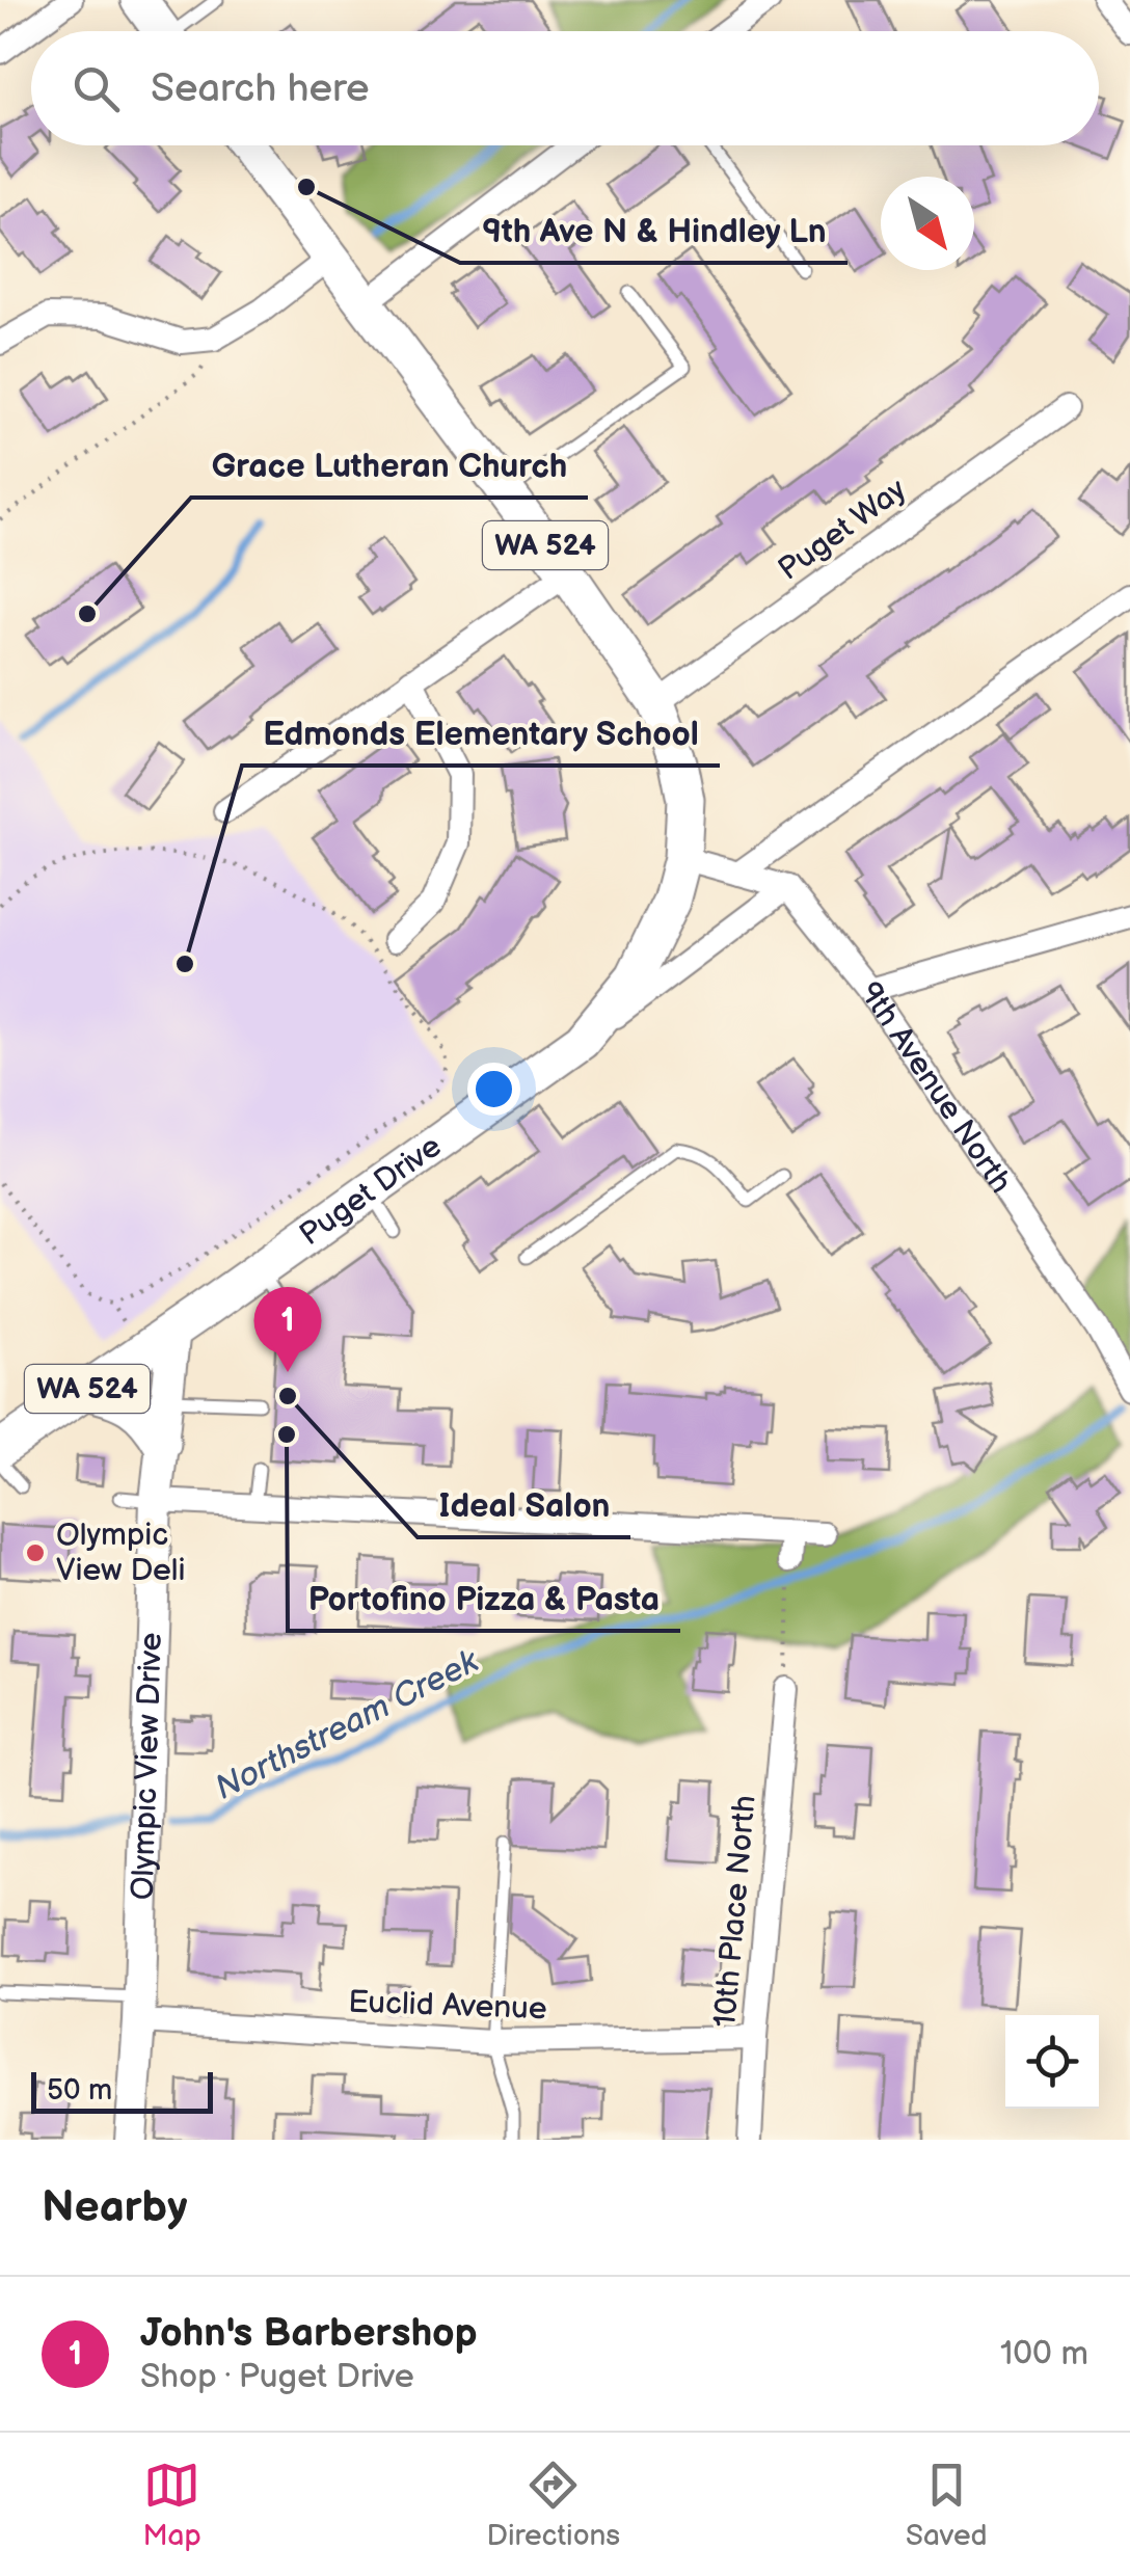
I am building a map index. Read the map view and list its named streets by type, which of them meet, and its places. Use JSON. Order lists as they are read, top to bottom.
{
  "streets": {
    "main road": ["WA 524", "Puget Drive", "Olympic View Drive"],
    "street": [
      "Puget Way",
      "9th Avenue North",
      "10th Place North",
      "Euclid Avenue"
    ]
  },
  "crossings": [
    ["Puget Way", "WA 524"],
    ["WA 524", "Puget Drive"],
    ["9th Avenue North", "Puget Drive"],
    ["Puget Drive", "Olympic View Drive"],
    ["Olympic View Drive", "Euclid Avenue"],
    ["10th Place North", "Euclid Avenue"]
  ],
  "water": ["Northstream Creek"],
  "places": [
    "9th Ave N & Hindley Ln",
    "Grace Lutheran Church",
    "Edmonds Elementary School",
    "Ideal Salon",
    "Portofino Pizza & Pasta",
    "Olympic View Deli"
  ],
  "scale_bar": "50 m",
  "north": "bottom right",
  "page": {
    "search": "Search here",
    "pins": "1",
    "scale": "50 m",
    "heading": "Nearby",
    "list": [
      {
        "mark": "1",
        "name": "John's Barbershop",
        "note": "Shop · Puget Drive",
        "value": "100 m"
      }
    ],
    "nav": ["Map", "Directions", "Saved"]
  }
}
